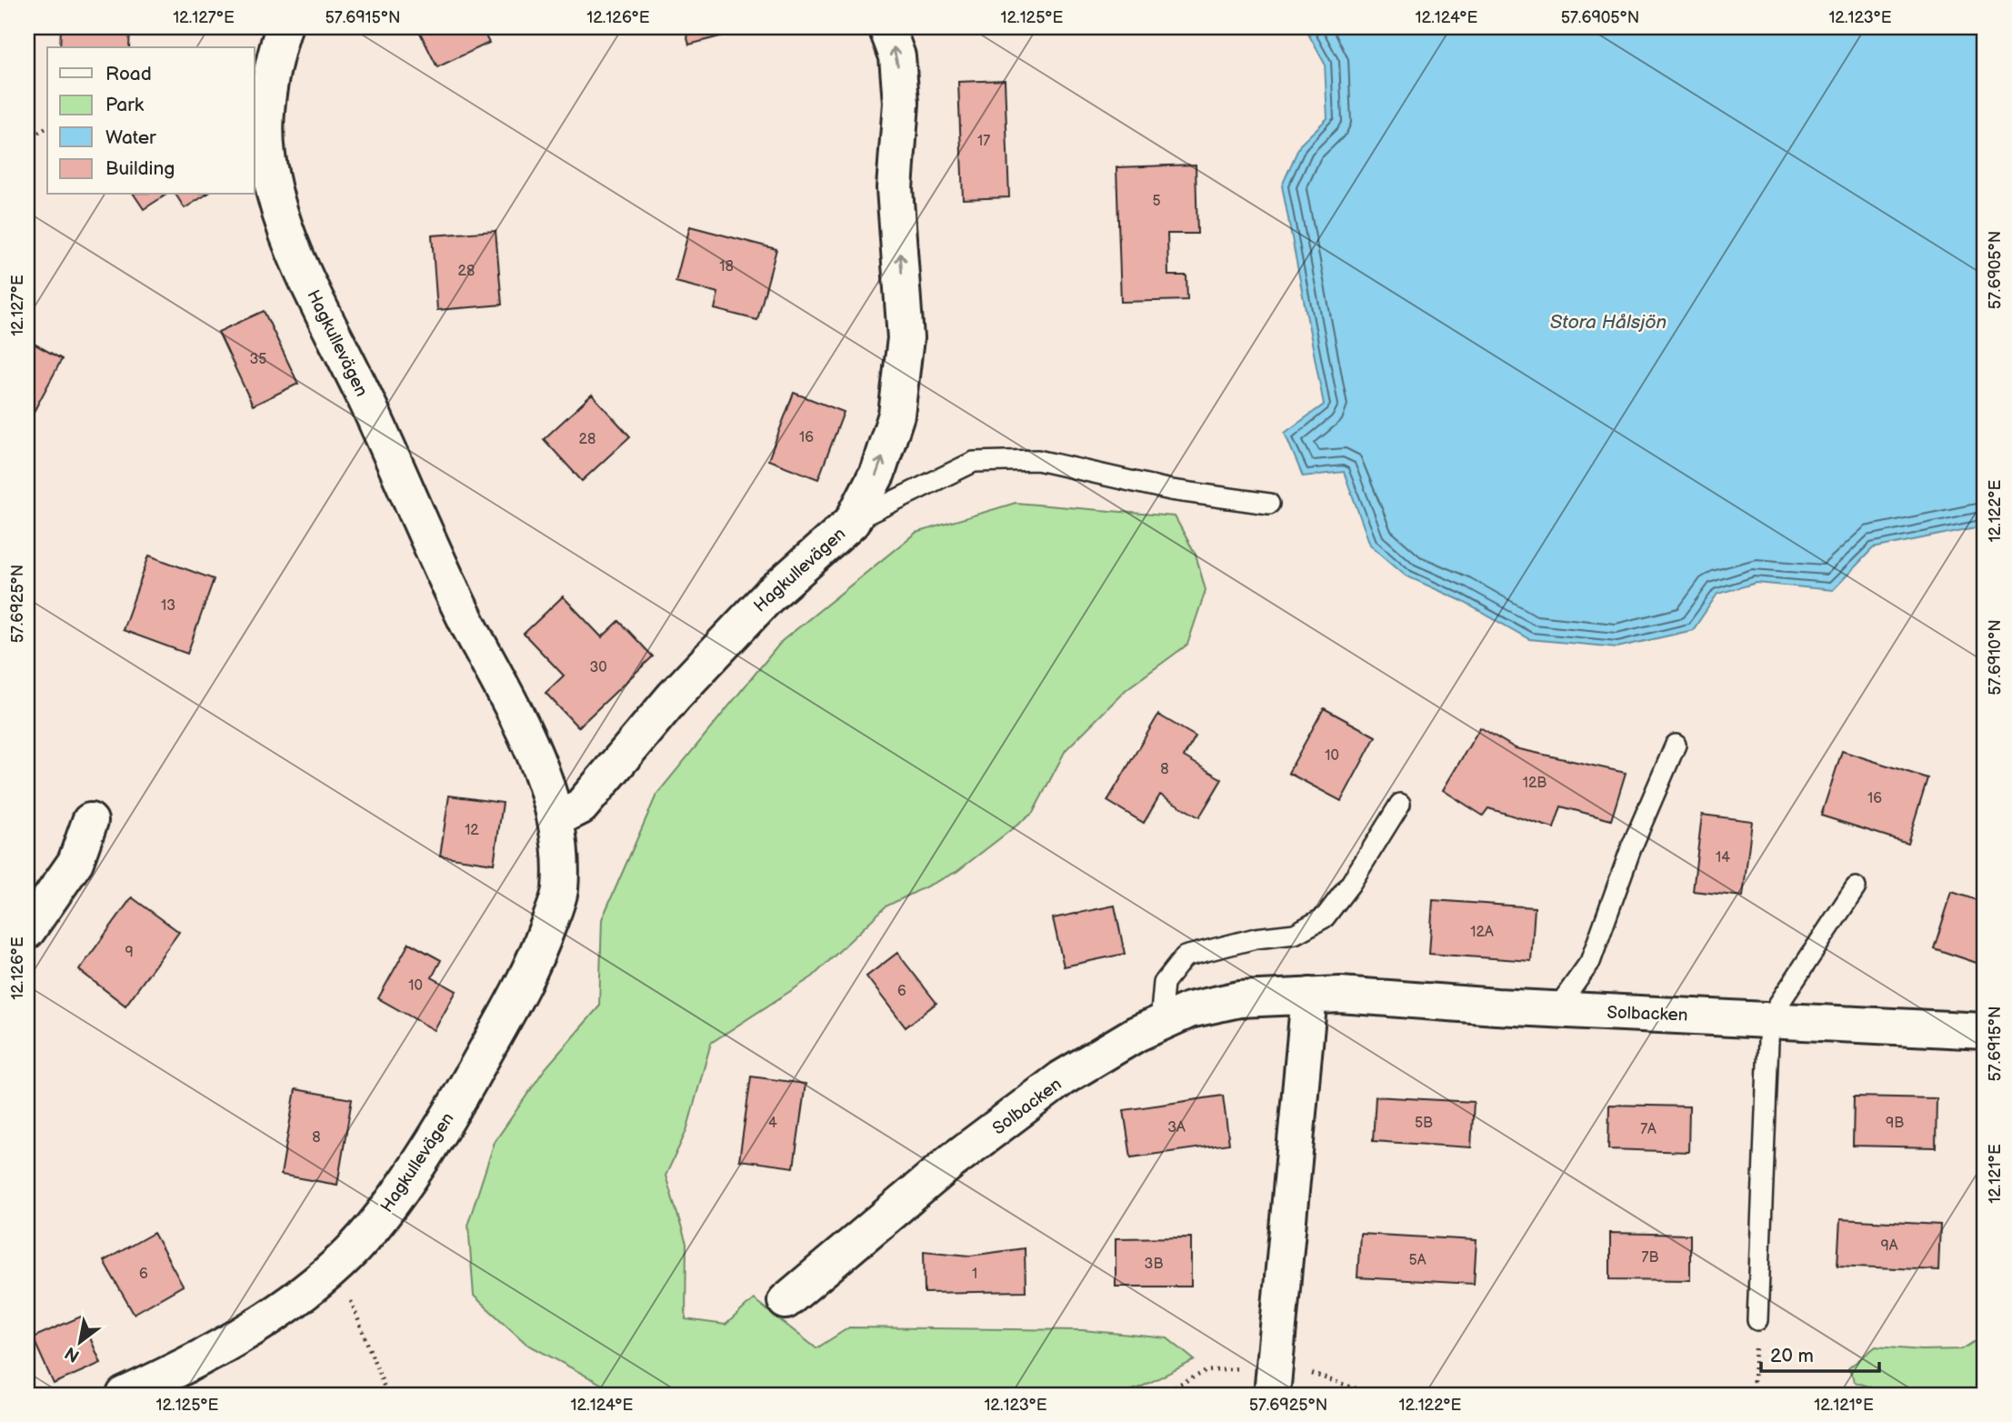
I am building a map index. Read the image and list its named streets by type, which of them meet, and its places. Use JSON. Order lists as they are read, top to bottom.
{
  "streets": {
    "street": ["Hagkullevägen", "Solbacken"]
  },
  "water": ["Stora Hålsjön"],
  "house_numbers": [
    "17",
    "5",
    "18",
    "28",
    "35",
    "16",
    "28",
    "13",
    "30",
    "10",
    "8",
    "12B",
    "16",
    "12",
    "14",
    "12A",
    "9",
    "10",
    "6",
    "4",
    "5B",
    "9B",
    "3A",
    "7A",
    "8",
    "9A",
    "7B",
    "5A",
    "3B",
    "6",
    "1"
  ],
  "legend": [
    "Road",
    "Park",
    "Water",
    "Building"
  ],
  "scale_bar": "20 m",
  "north": "bottom left",
  "coordinates": [
    "12.127°E",
    "57.6915°N",
    "12.126°E",
    "12.125°E",
    "12.124°E",
    "57.6905°N",
    "12.123°E",
    "12.122°E",
    "57.6925°N",
    "57.6910°N",
    "12.121°E"
  ]
}
